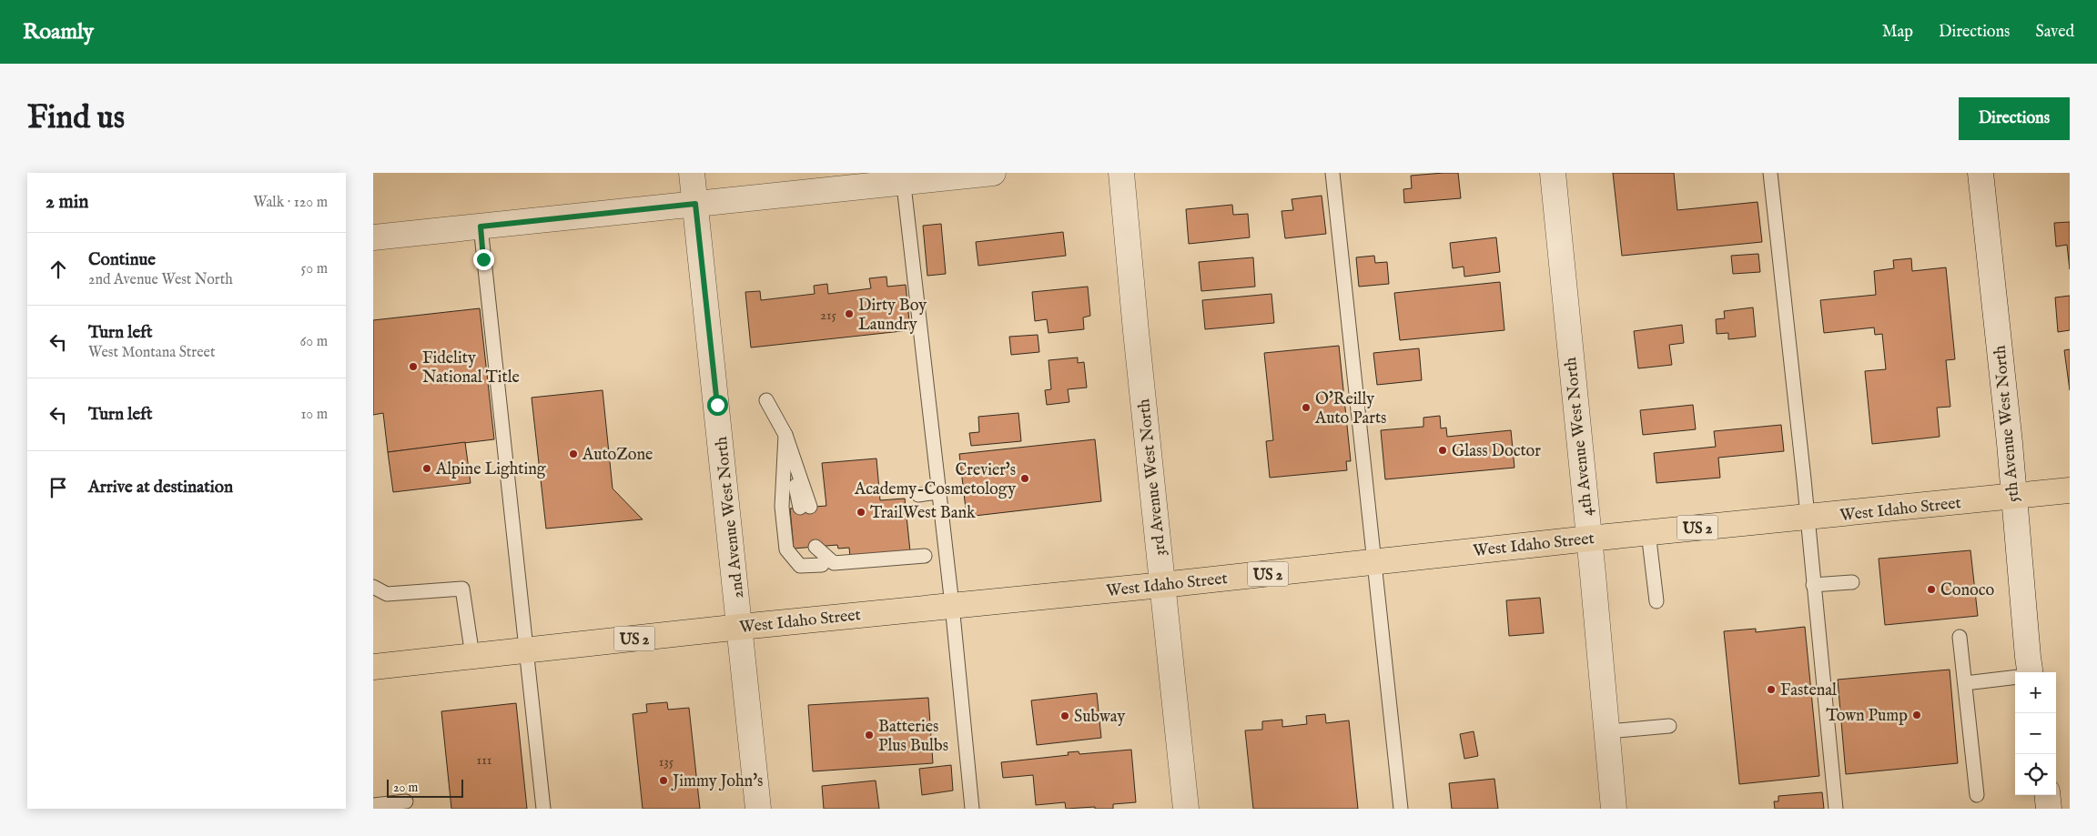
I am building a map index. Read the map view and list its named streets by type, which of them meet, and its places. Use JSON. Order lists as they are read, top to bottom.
{
  "streets": {
    "highway": ["West Idaho Street", "US 2"],
    "street": [
      "5th Avenue West North",
      "4th Avenue West North",
      "3rd Avenue West North",
      "2nd Avenue West North"
    ]
  },
  "crossings": [
    ["5th Avenue West North", "West Idaho Street"],
    ["4th Avenue West North", "West Idaho Street"],
    ["3rd Avenue West North", "West Idaho Street"],
    ["West Idaho Street", "2nd Avenue West North"]
  ],
  "places": [
    "Dirty Boy Laundry",
    "Fidelity National Title",
    "O'Reilly Auto Parts",
    "Glass Doctor",
    "AutoZone",
    "Alpine Lighting",
    "Crevier's Academy-Cosmetology",
    "TrailWest Bank",
    "Conoco",
    "Fastenal",
    "Town Pump",
    "Subway",
    "Batteries Plus Bulbs",
    "Jimmy John's"
  ],
  "house_numbers": ["215", "111", "135"],
  "scale_bar": "20 m",
  "page": {
    "header": "Roamly",
    "nav": ["Map", "Directions", "Saved"],
    "buttons": "Directions",
    "title": "Find us",
    "heading": ["2 min", "Walk · 120 m"],
    "list": [
      ["Continue", "2nd Avenue West North", "50 m"],
      ["Turn left", "West Montana Street", "60 m"],
      ["Turn left", "10 m"],
      "Arrive at destination"
    ],
    "map_buttons": ["+", "−"],
    "scale": "20 m"
  }
}
